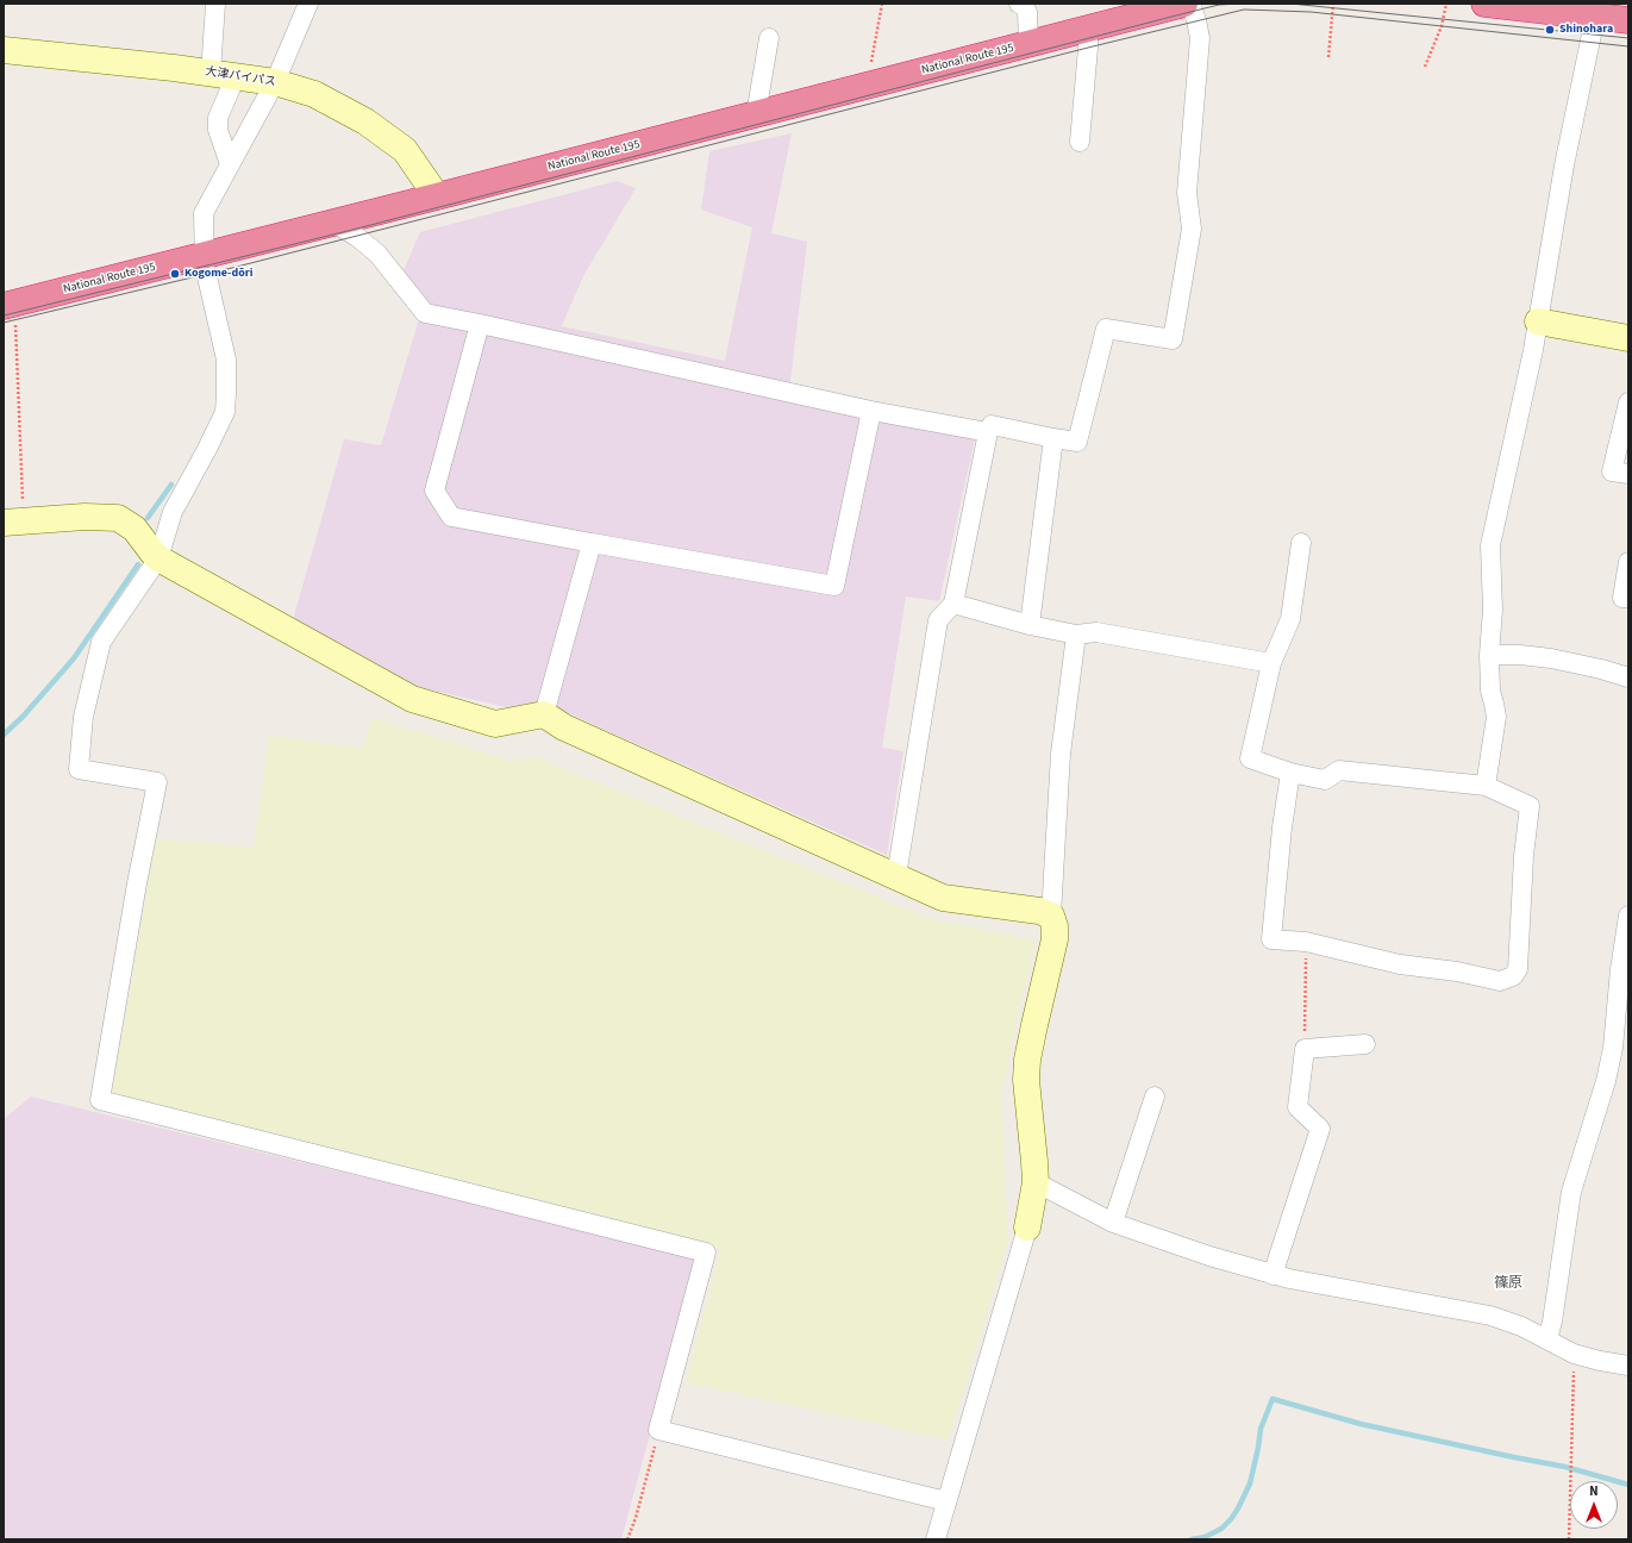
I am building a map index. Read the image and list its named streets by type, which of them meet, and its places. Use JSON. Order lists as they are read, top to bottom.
{
  "streets": {
    "highway": ["National Route 195"],
    "street": ["大津バイパス"]
  },
  "crossings": [
    ["National Route 195", "大津バイパス"]
  ],
  "districts": ["篠原"],
  "places": ["Shinohara", "Kogome-dōri"],
  "north": "top"
}
